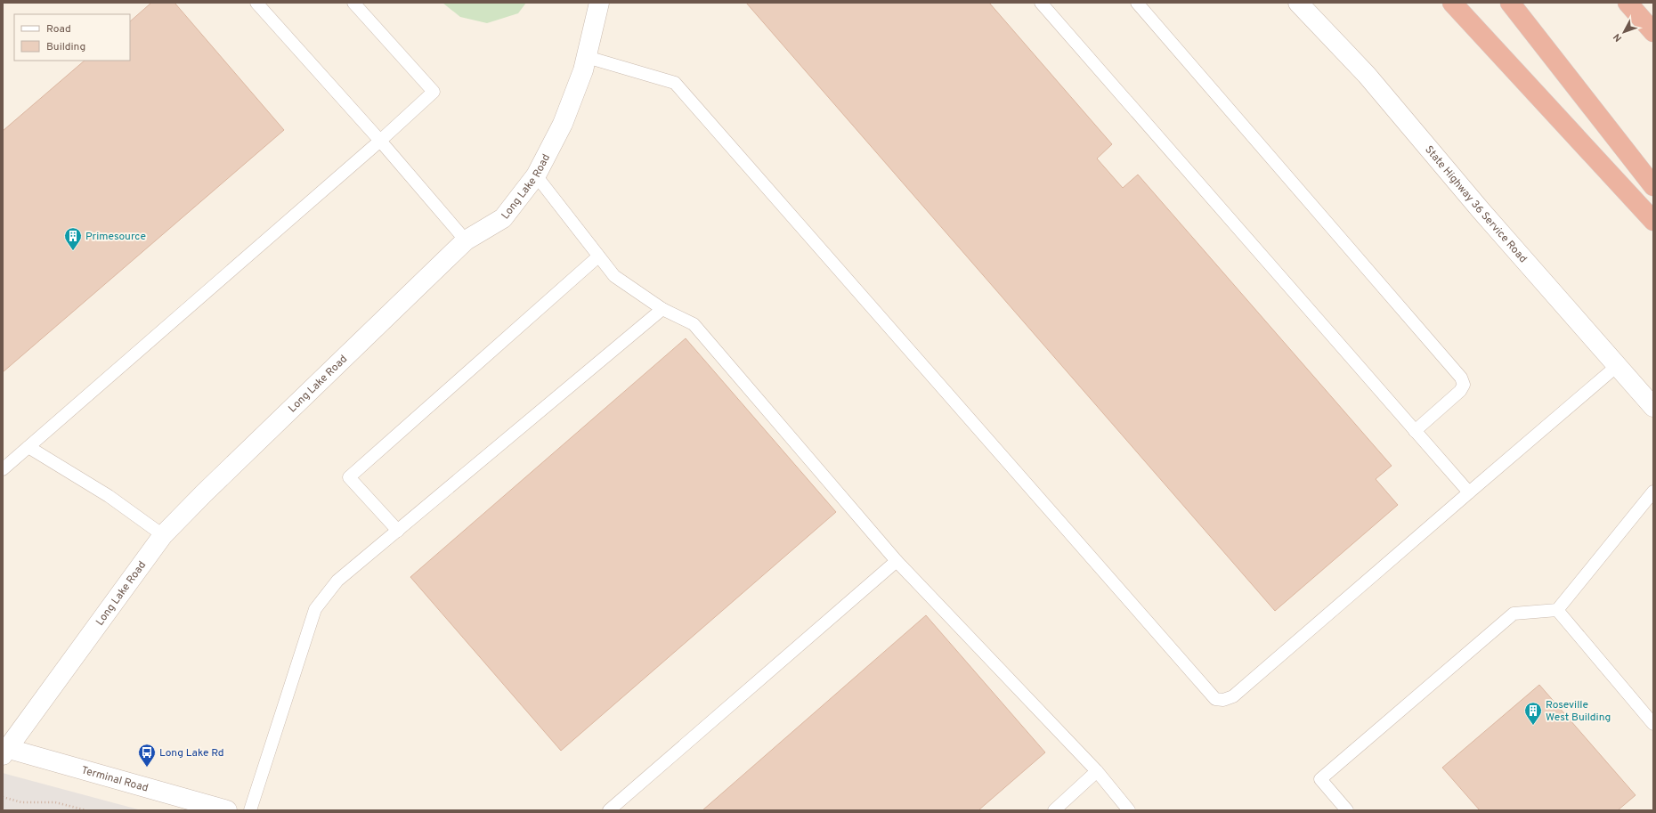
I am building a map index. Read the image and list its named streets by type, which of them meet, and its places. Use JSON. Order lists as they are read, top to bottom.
{
  "streets": {
    "street": ["Long Lake Road", "State Highway 36 Service Road", "Terminal Road"]
  },
  "crossings": [
    ["Long Lake Road", "Terminal Road"]
  ],
  "places": {
    "building": ["Primesource", "Roseville West Building"],
    "bus stop": ["Long Lake Rd"]
  },
  "legend": ["Road", "Building"],
  "north": "bottom left"
}
